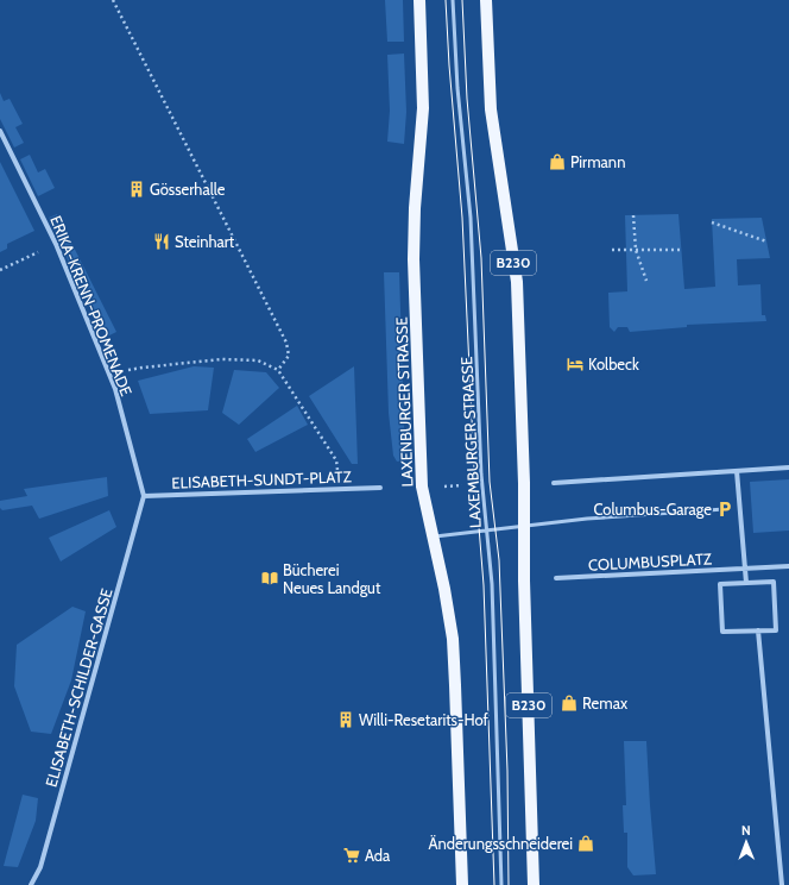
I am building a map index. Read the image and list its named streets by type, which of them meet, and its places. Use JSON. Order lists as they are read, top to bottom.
{
  "streets": {
    "main road": ["B230", "LAXENBURGER STRASSE"],
    "street": [
      "ERIKA-KRENN-PROMENADE",
      "ELISABETH-SUNDT-PLATZ",
      "COLUMBUSPLATZ",
      "ELISABETH-SCHILDER-GASSE"
    ],
    "lane": ["LAXEMBURGER STRASSE"]
  },
  "crossings": [
    ["ERIKA-KRENN-PROMENADE", "ELISABETH-SUNDT-PLATZ"],
    ["ERIKA-KRENN-PROMENADE", "ELISABETH-SCHILDER-GASSE"],
    ["ELISABETH-SUNDT-PLATZ", "ELISABETH-SCHILDER-GASSE"]
  ],
  "places": {
    "shop": ["Pirmann", "Remax", "Änderungsschneiderei"],
    "building": ["Gösserhalle", "Willi-Resetarits-Hof"],
    "restaurant": ["Steinhart"],
    "hotel": ["Kolbeck"],
    "parking": ["Columbus-Garage"],
    "library": ["Bücherei Neues Landgut"],
    "supermarket": ["Ada"]
  },
  "north": "top"
}
